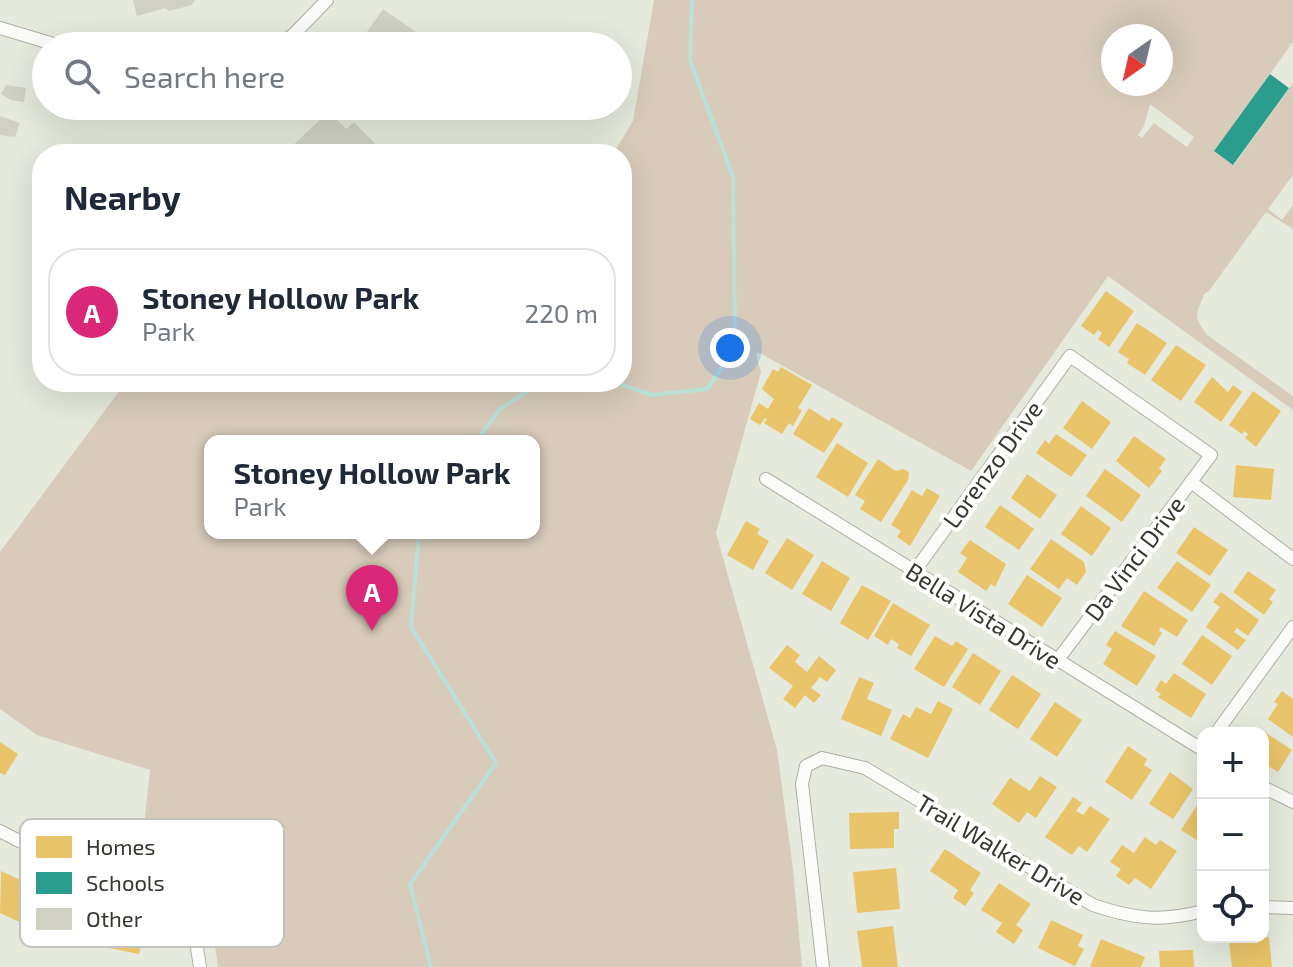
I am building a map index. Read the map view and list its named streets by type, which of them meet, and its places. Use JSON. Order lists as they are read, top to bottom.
{
  "streets": {
    "street": [
      "Lorenzo Drive",
      "Da Vinci Drive",
      "Bella Vista Drive",
      "Trail Walker Drive"
    ]
  },
  "crossings": [
    ["Lorenzo Drive", "Da Vinci Drive"],
    ["Lorenzo Drive", "Bella Vista Drive"],
    ["Da Vinci Drive", "Bella Vista Drive"]
  ],
  "legend": ["Homes", "Schools", "Other"],
  "north": "bottom left",
  "page": {
    "search": "Search here",
    "heading": "Nearby",
    "list": [
      {
        "mark": "A",
        "name": "Stoney Hollow Park",
        "note": "Park",
        "value": "220 m"
      }
    ],
    "popup": ["Stoney Hollow Park", "Park"],
    "pins": "A",
    "map_buttons": ["+", "−"]
  }
}
